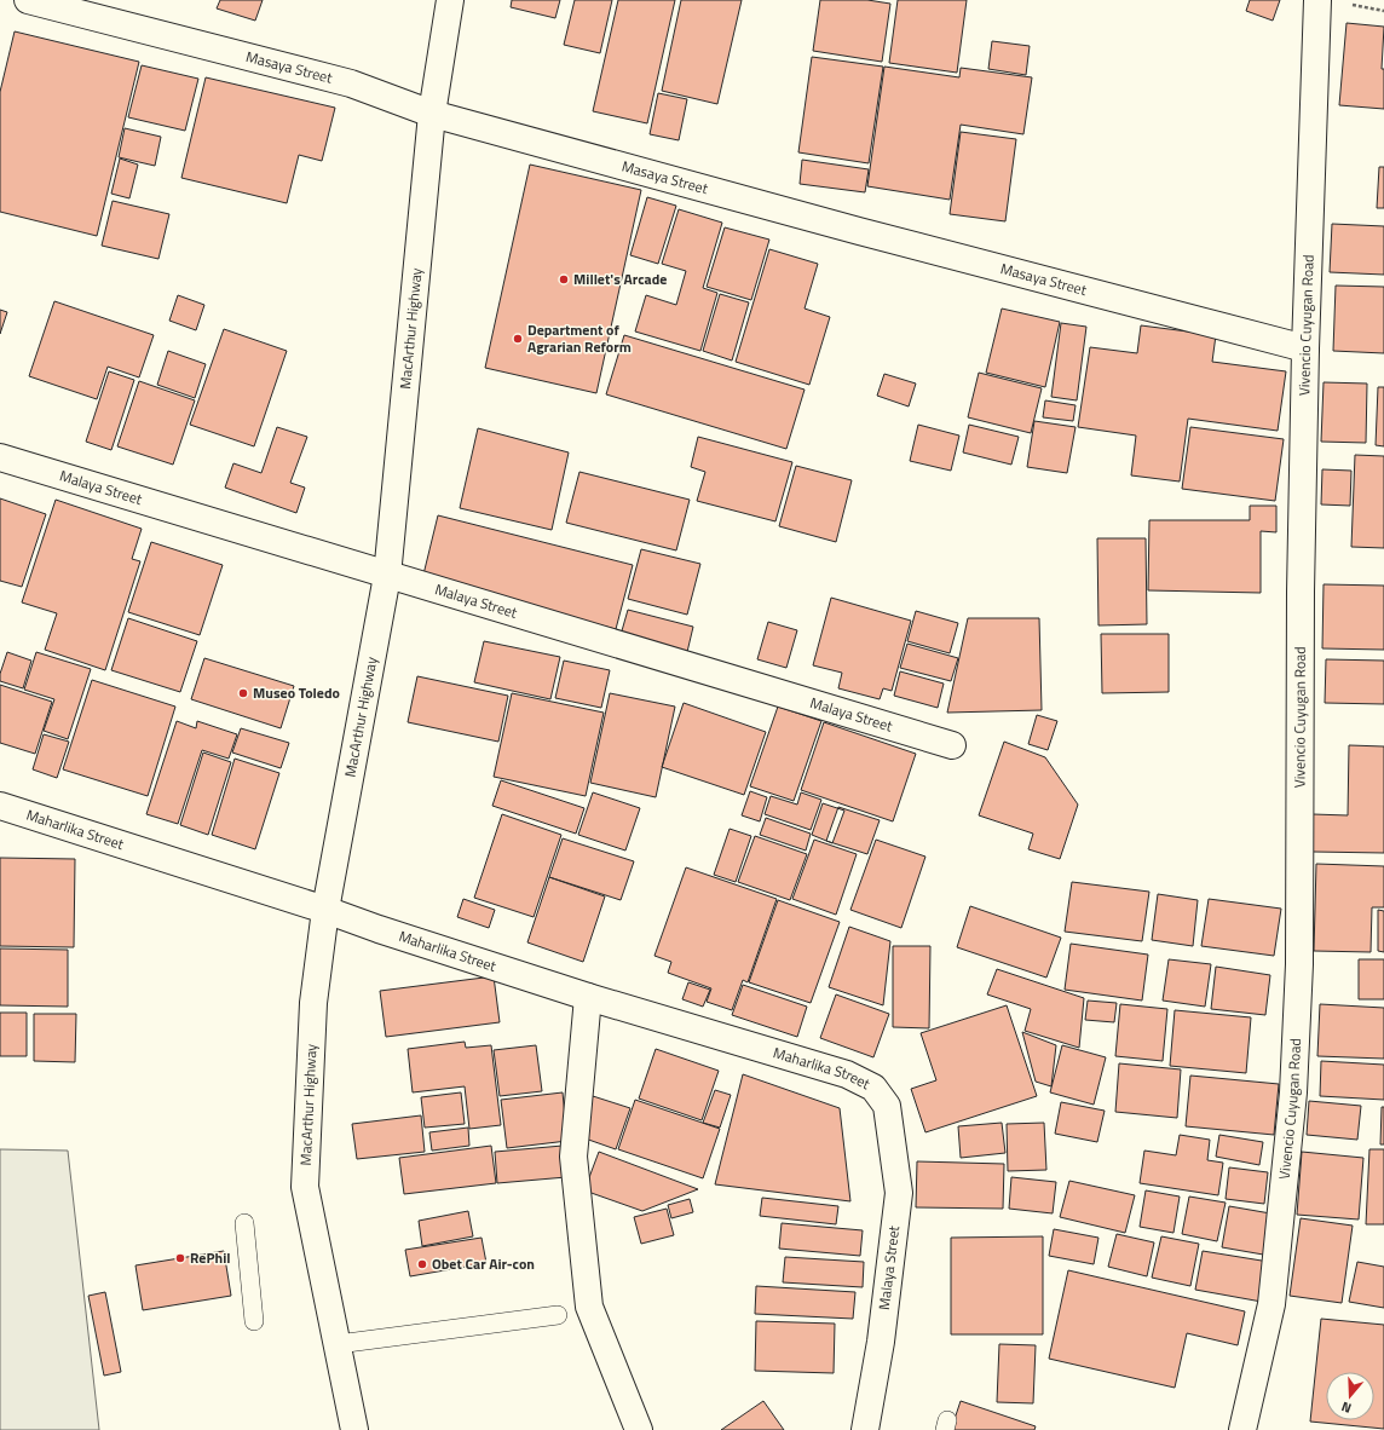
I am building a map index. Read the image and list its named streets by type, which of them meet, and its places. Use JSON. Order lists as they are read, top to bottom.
{
  "streets": {
    "main road": [
      "Masaya Street",
      "Vivencio Cuyugan Road",
      "MacArthur Highway",
      "Malaya Street",
      "Maharlika Street"
    ]
  },
  "crossings": [
    ["Masaya Street", "Vivencio Cuyugan Road"],
    ["Masaya Street", "MacArthur Highway"],
    ["MacArthur Highway", "Malaya Street"],
    ["MacArthur Highway", "Maharlika Street"],
    ["Malaya Street", "Maharlika Street"]
  ],
  "places": [
    "Millet's Arcade",
    "Department of Agrarian Reform",
    "Museo Toledo",
    "RePhil",
    "Obet Car Air-con"
  ],
  "north": "bottom"
}
